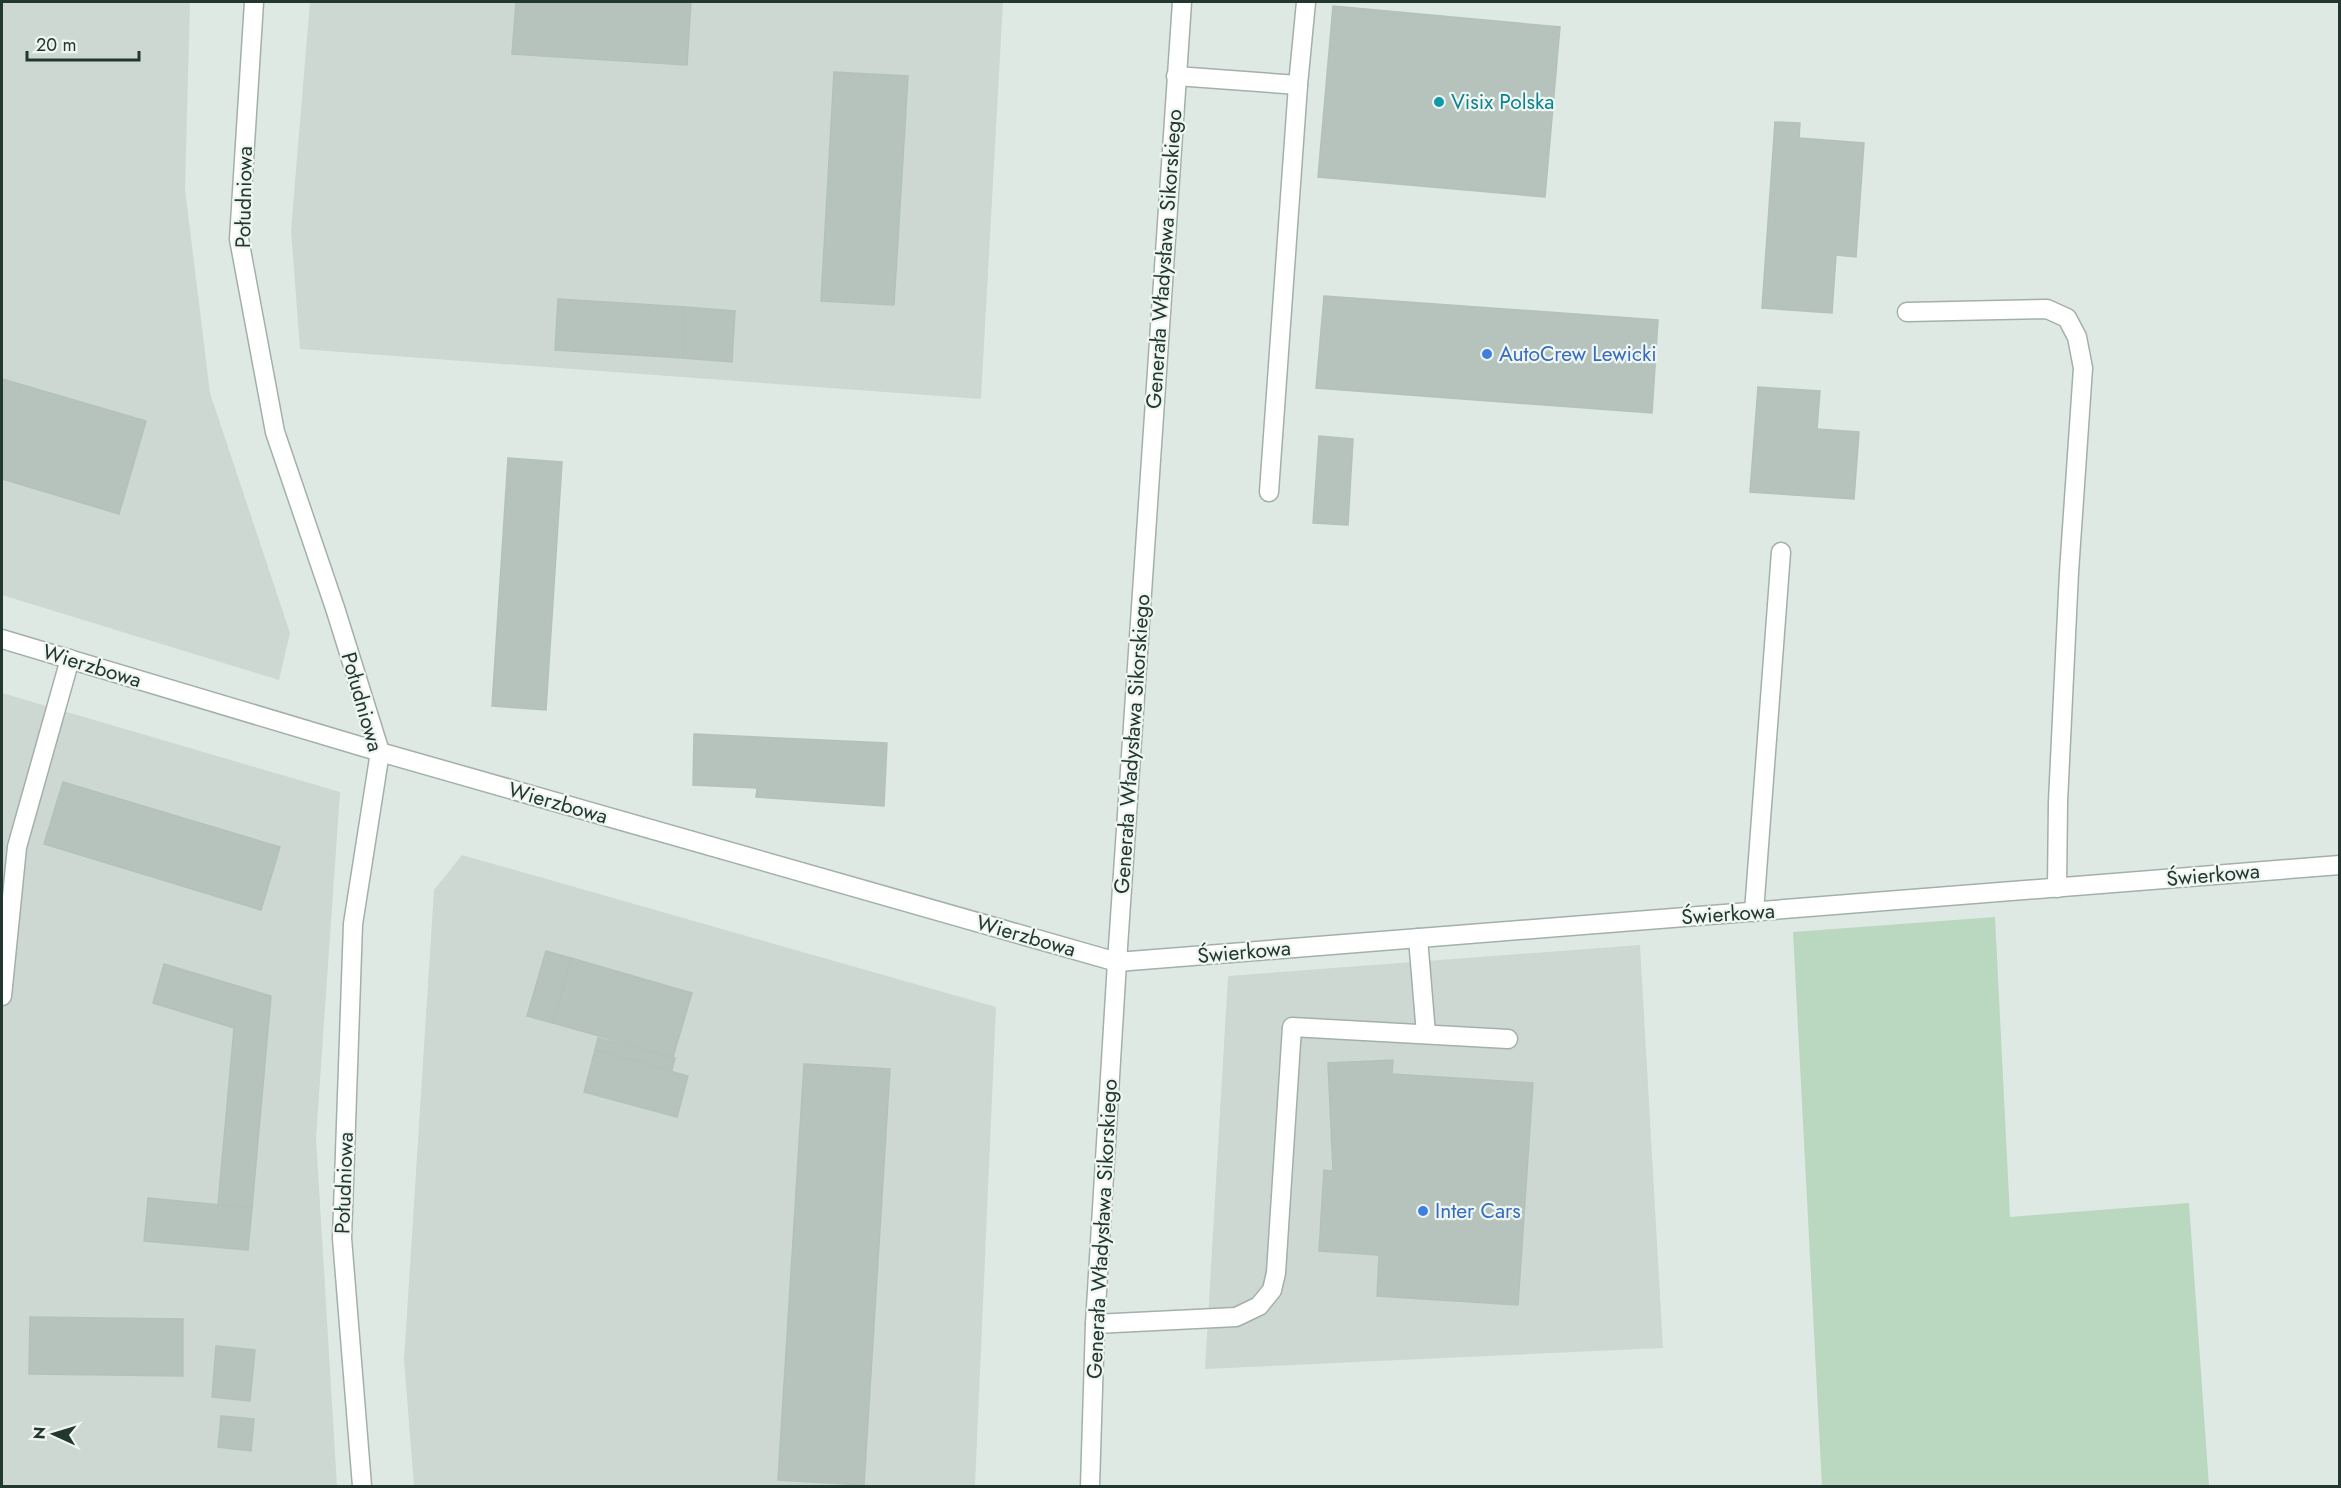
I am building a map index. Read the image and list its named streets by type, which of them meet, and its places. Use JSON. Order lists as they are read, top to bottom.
{
  "streets": {
    "street": [
      "Południowa",
      "Generała Władysława Sikorskiego",
      "Wierzbowa",
      "Świerkowa"
    ]
  },
  "crossings": [
    ["Południowa", "Wierzbowa"],
    ["Generała Władysława Sikorskiego", "Wierzbowa"],
    ["Generała Władysława Sikorskiego", "Świerkowa"],
    ["Wierzbowa", "Świerkowa"]
  ],
  "places": ["Visix Polska", "AutoCrew Lewicki", "Inter Cars"],
  "scale_bar": "20 m",
  "north": "left"
}
